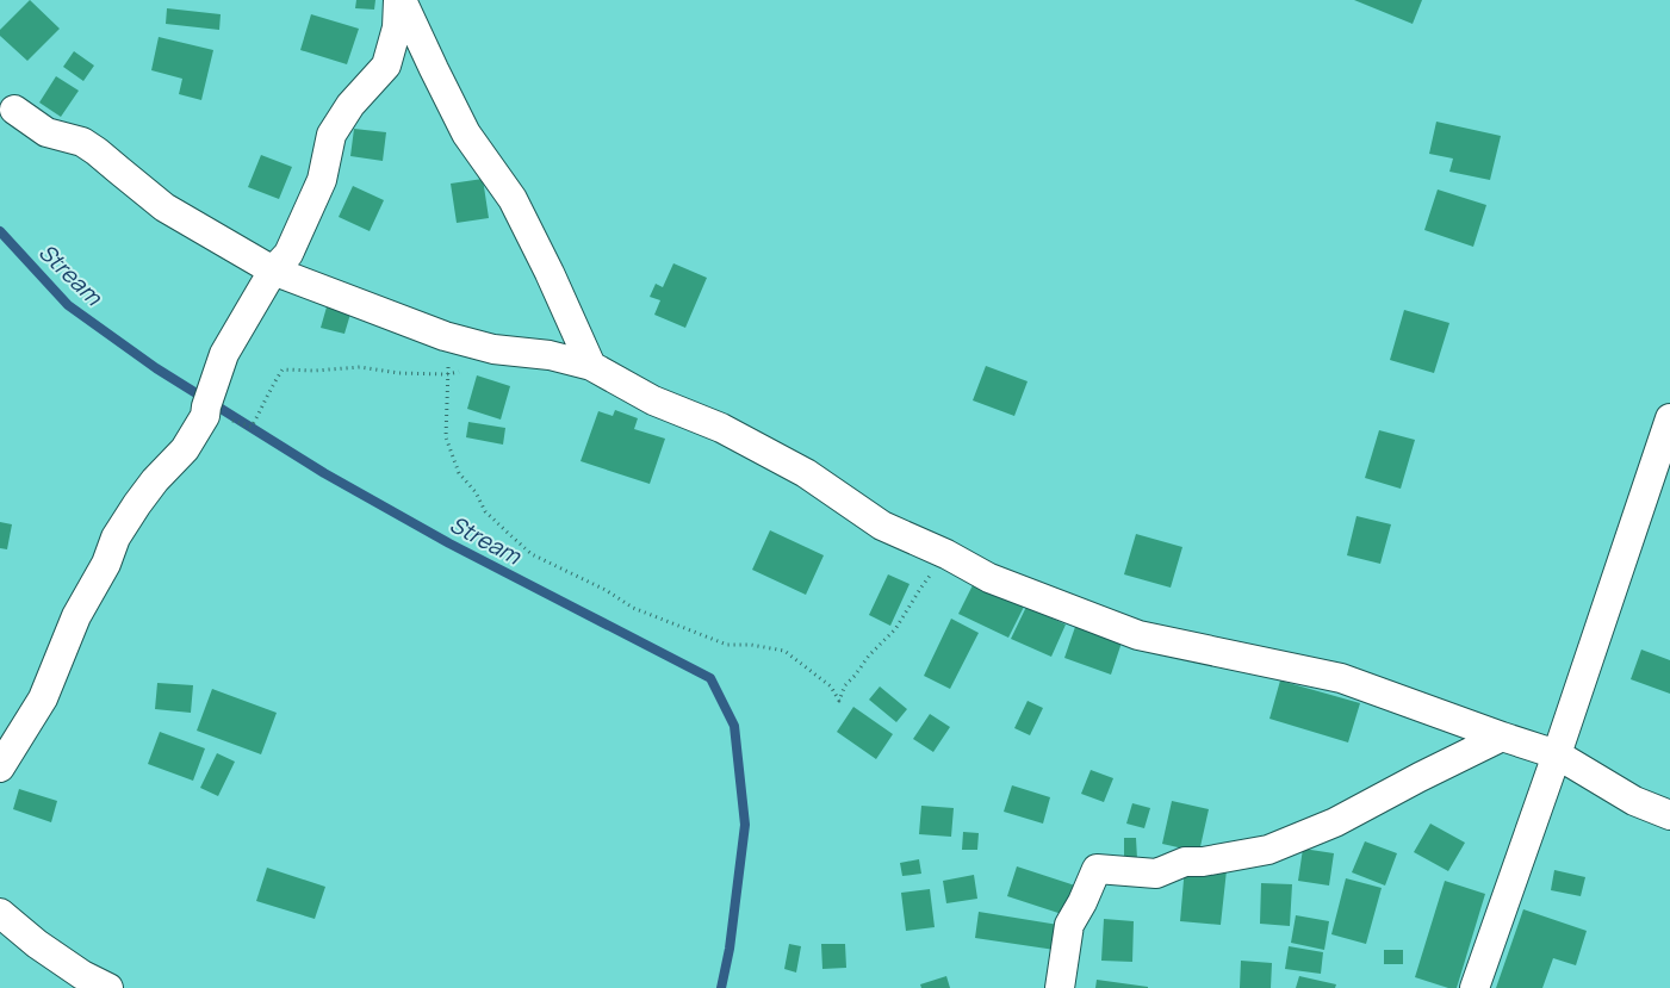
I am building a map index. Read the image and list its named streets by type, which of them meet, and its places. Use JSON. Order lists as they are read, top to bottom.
{
  "water": ["Stream"]
}
